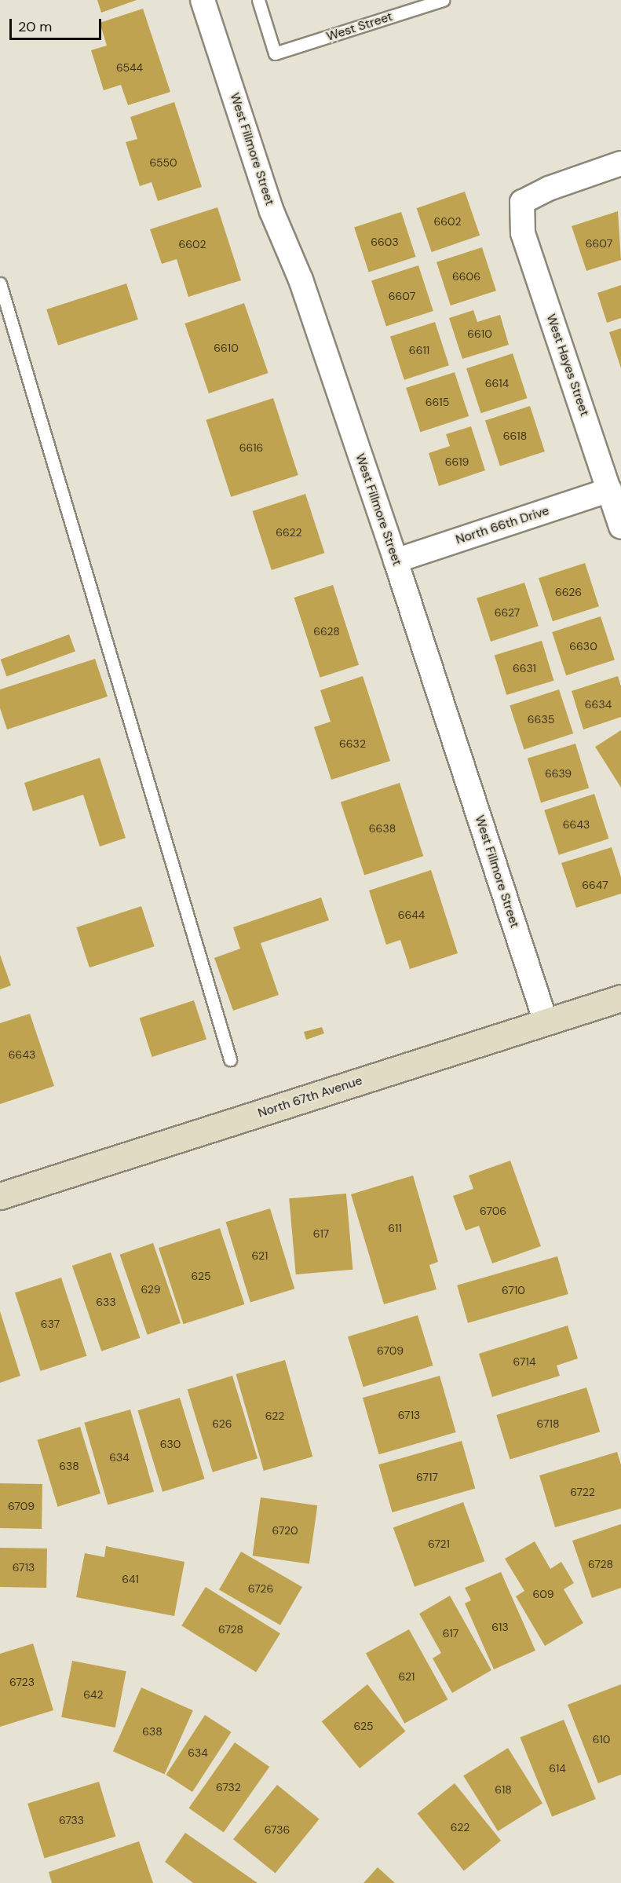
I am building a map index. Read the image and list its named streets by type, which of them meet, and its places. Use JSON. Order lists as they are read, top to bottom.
{
  "streets": {
    "main road": ["North 67th Avenue"],
    "street": ["West Fillmore Street", "West Hayes Street", "North 66th Drive"],
    "lane": ["West Street"]
  },
  "crossings": [
    ["West Fillmore Street", "North 66th Drive"],
    ["West Fillmore Street", "North 67th Avenue"],
    ["West Hayes Street", "North 66th Drive"]
  ],
  "house_numbers": [
    "6544",
    "6550",
    "6602",
    "6603",
    "6607",
    "6602",
    "6606",
    "6607",
    "6610",
    "6610",
    "6611",
    "6614",
    "6615",
    "6618",
    "6616",
    "6619",
    "6622",
    "6626",
    "6627",
    "6628",
    "6630",
    "6631",
    "6634",
    "6635",
    "6632",
    "6639",
    "6643",
    "6638",
    "6647",
    "6644",
    "6643",
    "6706",
    "611",
    "617",
    "621",
    "625",
    "629",
    "6710",
    "633",
    "637",
    "6709",
    "6714",
    "6713",
    "622",
    "626",
    "6718",
    "630",
    "634",
    "638",
    "6717",
    "6722",
    "6709",
    "6720",
    "6721",
    "6728",
    "6713",
    "641",
    "6726",
    "609",
    "613",
    "6728",
    "617",
    "621",
    "6723",
    "642",
    "625",
    "638",
    "610",
    "634",
    "614",
    "6732",
    "618",
    "6733",
    "622",
    "6736"
  ],
  "scale_bar": "20 m"
}
